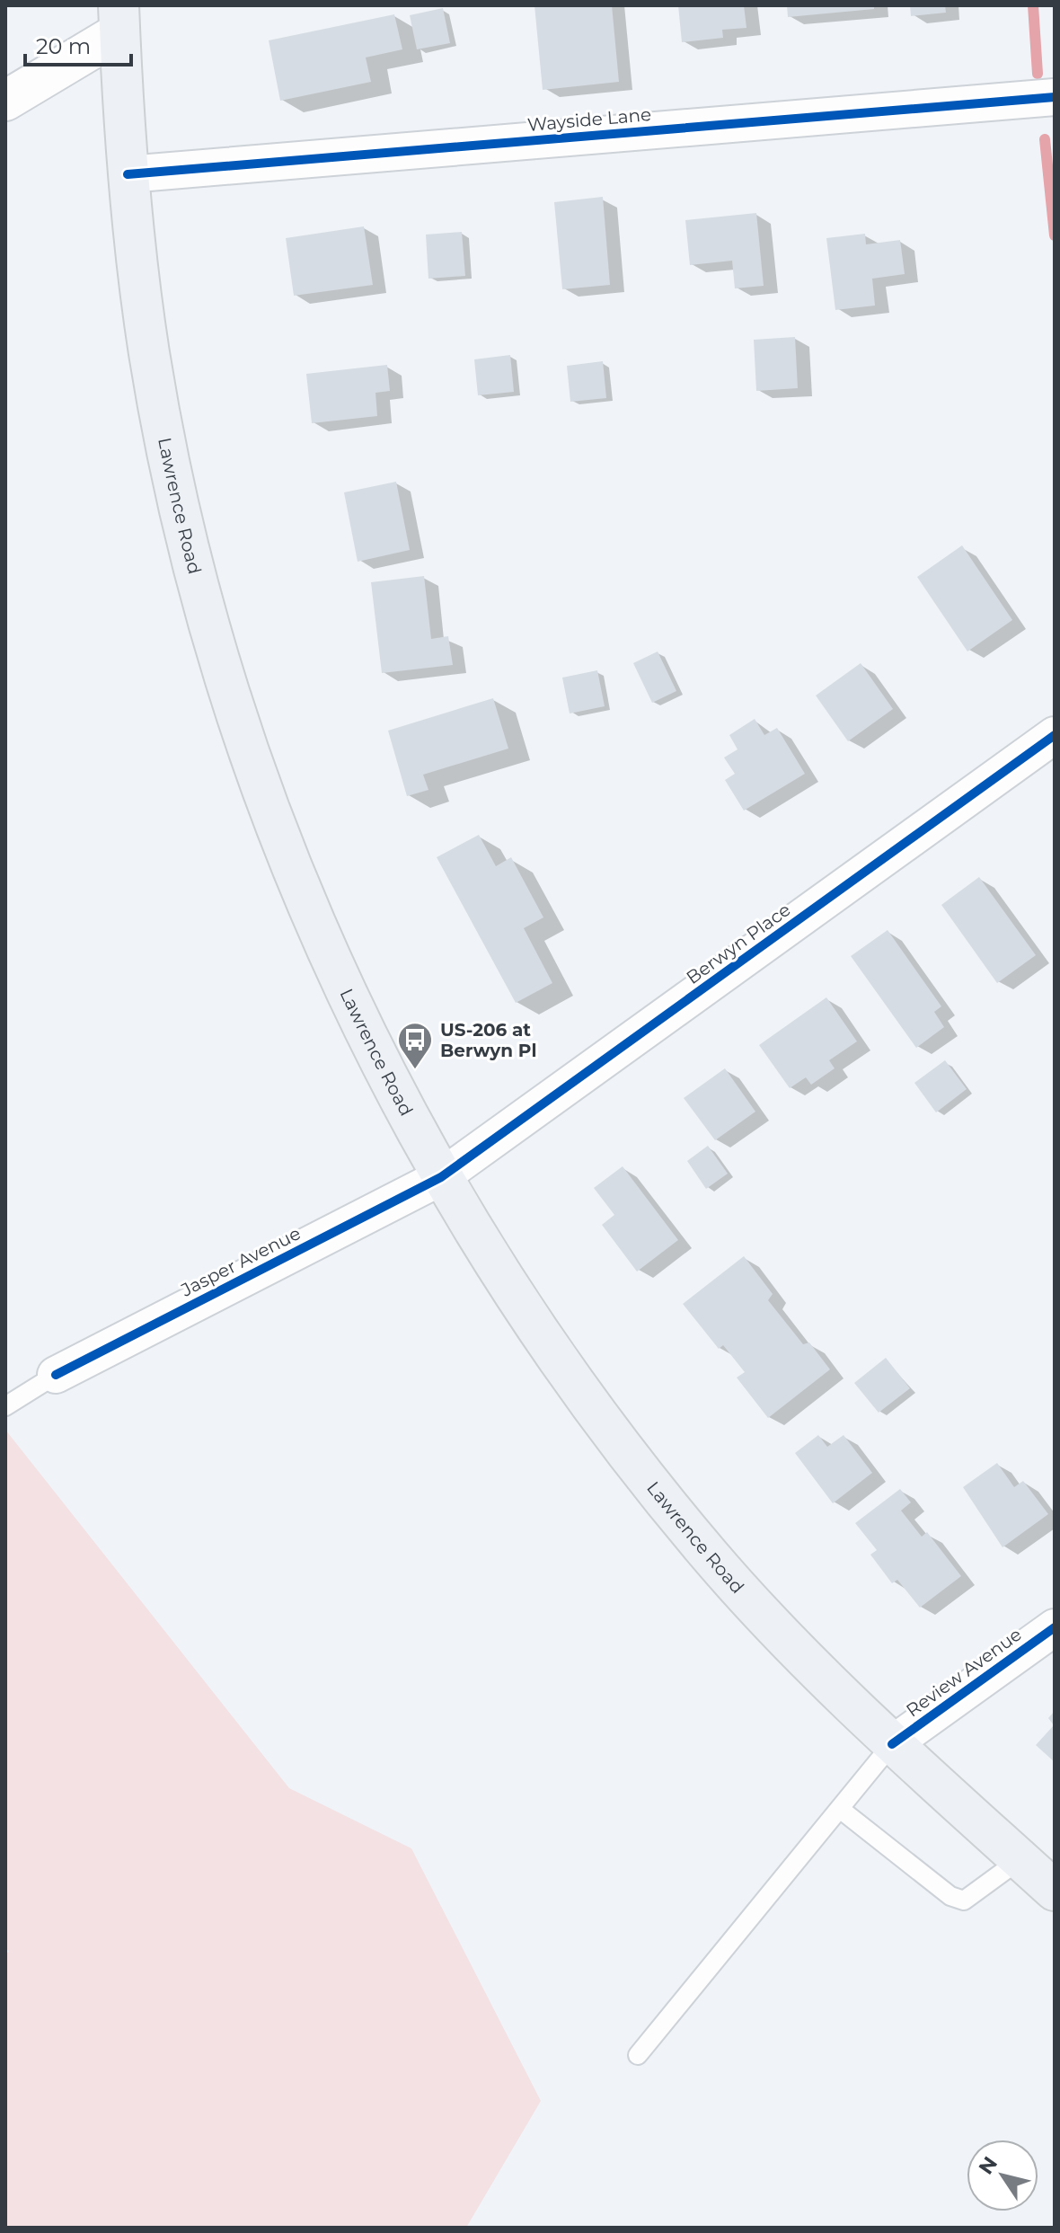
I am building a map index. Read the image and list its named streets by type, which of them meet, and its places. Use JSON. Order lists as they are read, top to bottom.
{
  "streets": {
    "main road": ["Lawrence Road"],
    "street": [
      "Wayside Lane",
      "Berwyn Place",
      "Jasper Avenue",
      "Review Avenue"
    ]
  },
  "crossings": [
    ["Wayside Lane", "Lawrence Road"],
    ["Lawrence Road", "Berwyn Place"],
    ["Lawrence Road", "Jasper Avenue"],
    ["Lawrence Road", "Review Avenue"],
    ["Berwyn Place", "Jasper Avenue"]
  ],
  "places": {
    "bus stop": ["US-206 at Berwyn Pl"]
  },
  "scale_bar": "20 m",
  "north": "top left"
}
